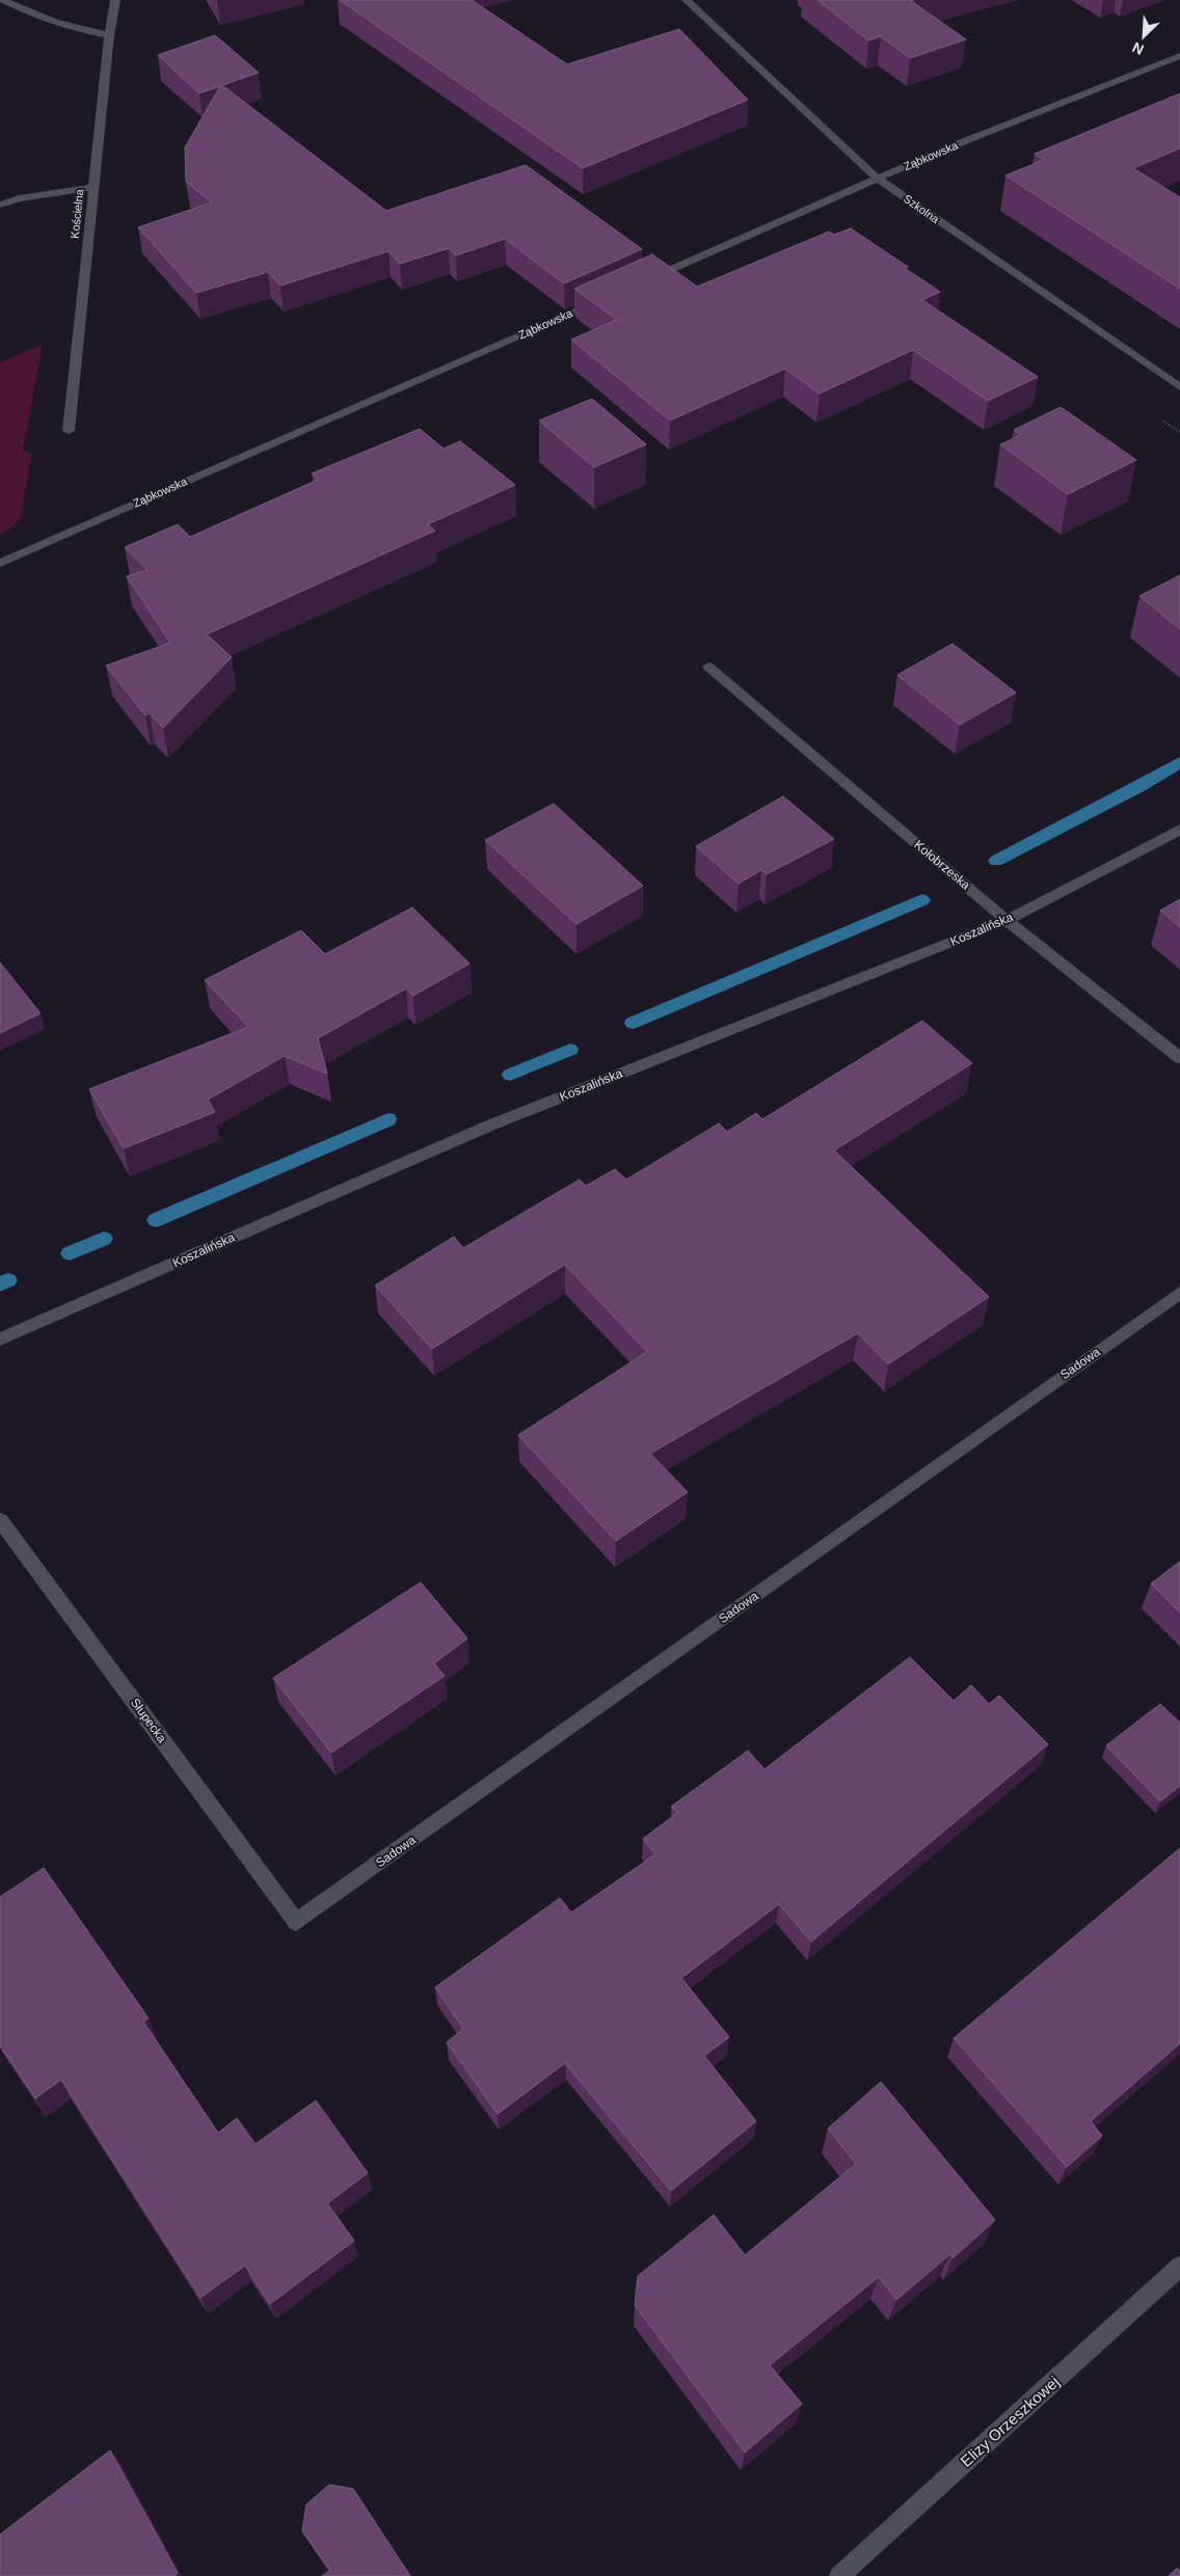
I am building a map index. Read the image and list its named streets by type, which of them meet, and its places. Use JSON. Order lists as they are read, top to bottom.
{
  "streets": {
    "street": [
      "Ząbkowska",
      "Szkolna",
      "Kościelna",
      "Kołobrzeska",
      "Koszalińska",
      "Sadowa",
      "Słupecka",
      "Elizy Orzeszkowej"
    ]
  },
  "crossings": [
    ["Ząbkowska", "Szkolna"],
    ["Kołobrzeska", "Koszalińska"],
    ["Sadowa", "Słupecka"]
  ],
  "north": "bottom left"
}
